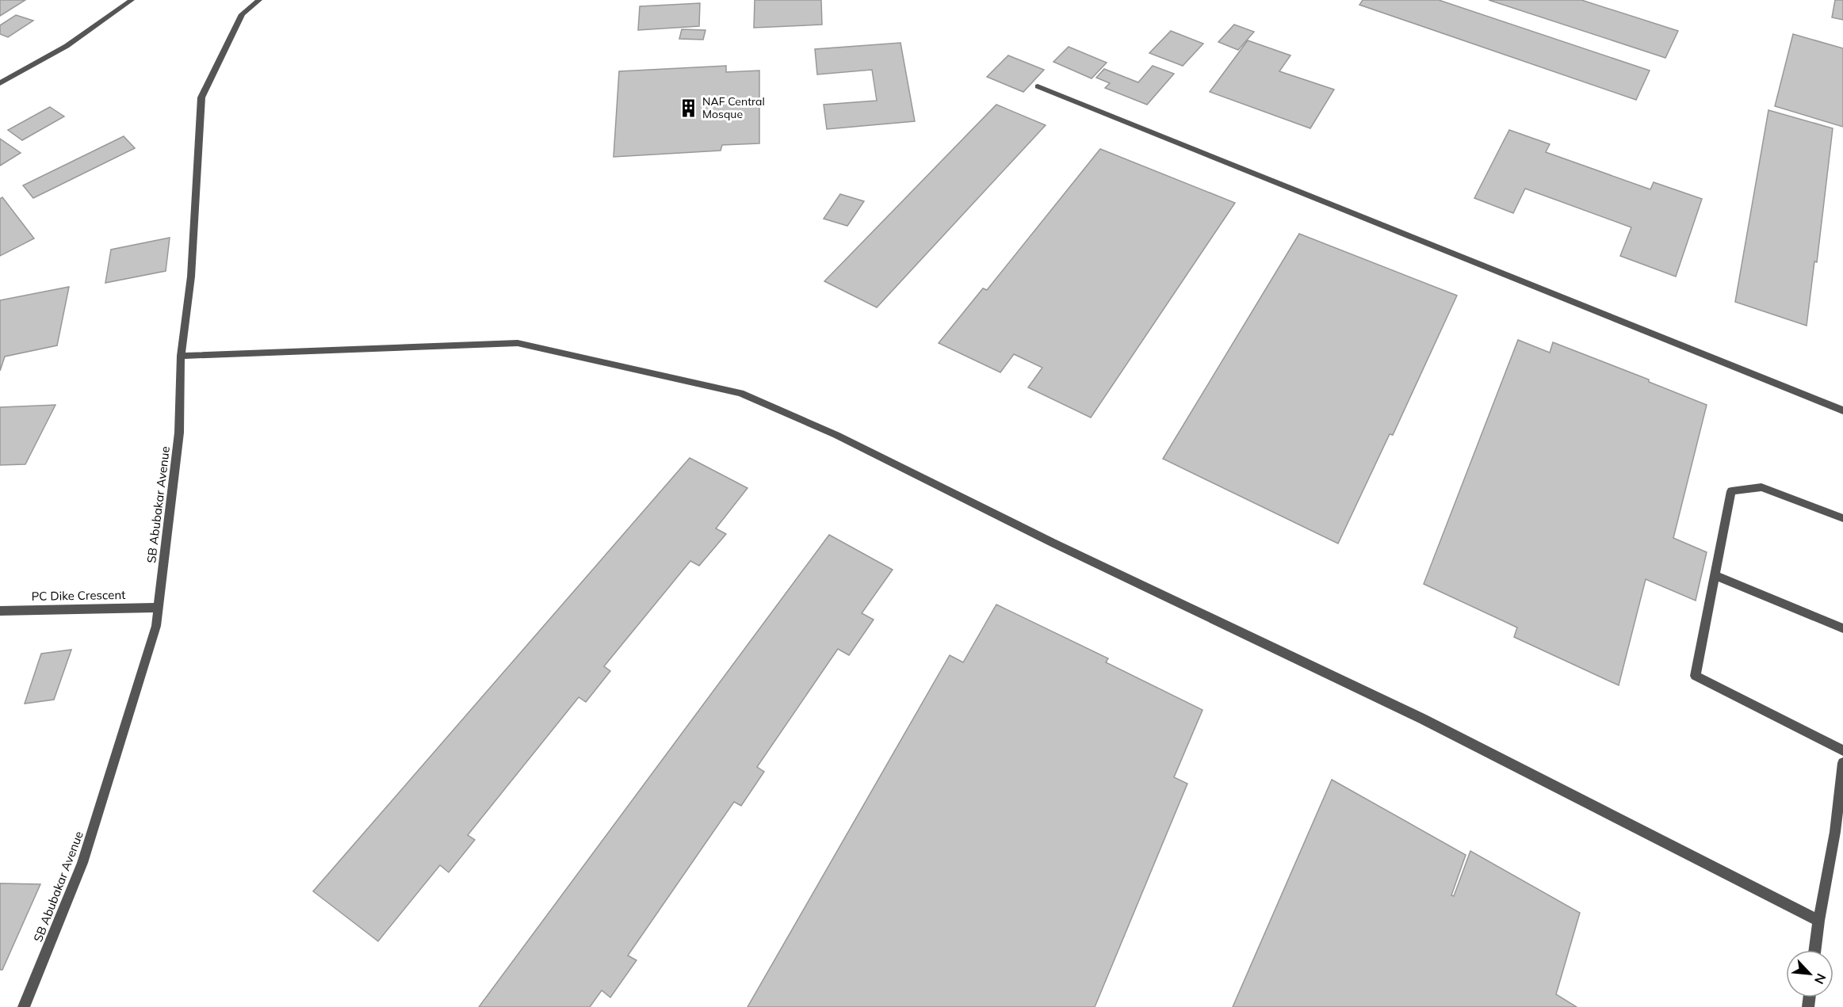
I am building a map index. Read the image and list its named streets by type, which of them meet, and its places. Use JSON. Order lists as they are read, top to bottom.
{
  "streets": {
    "street": ["SB Abubakar Avenue", "PC Dike Crescent"]
  },
  "crossings": [
    ["SB Abubakar Avenue", "PC Dike Crescent"]
  ],
  "places": {
    "building": ["NAF Central Mosque"]
  },
  "north": "bottom right"
}
